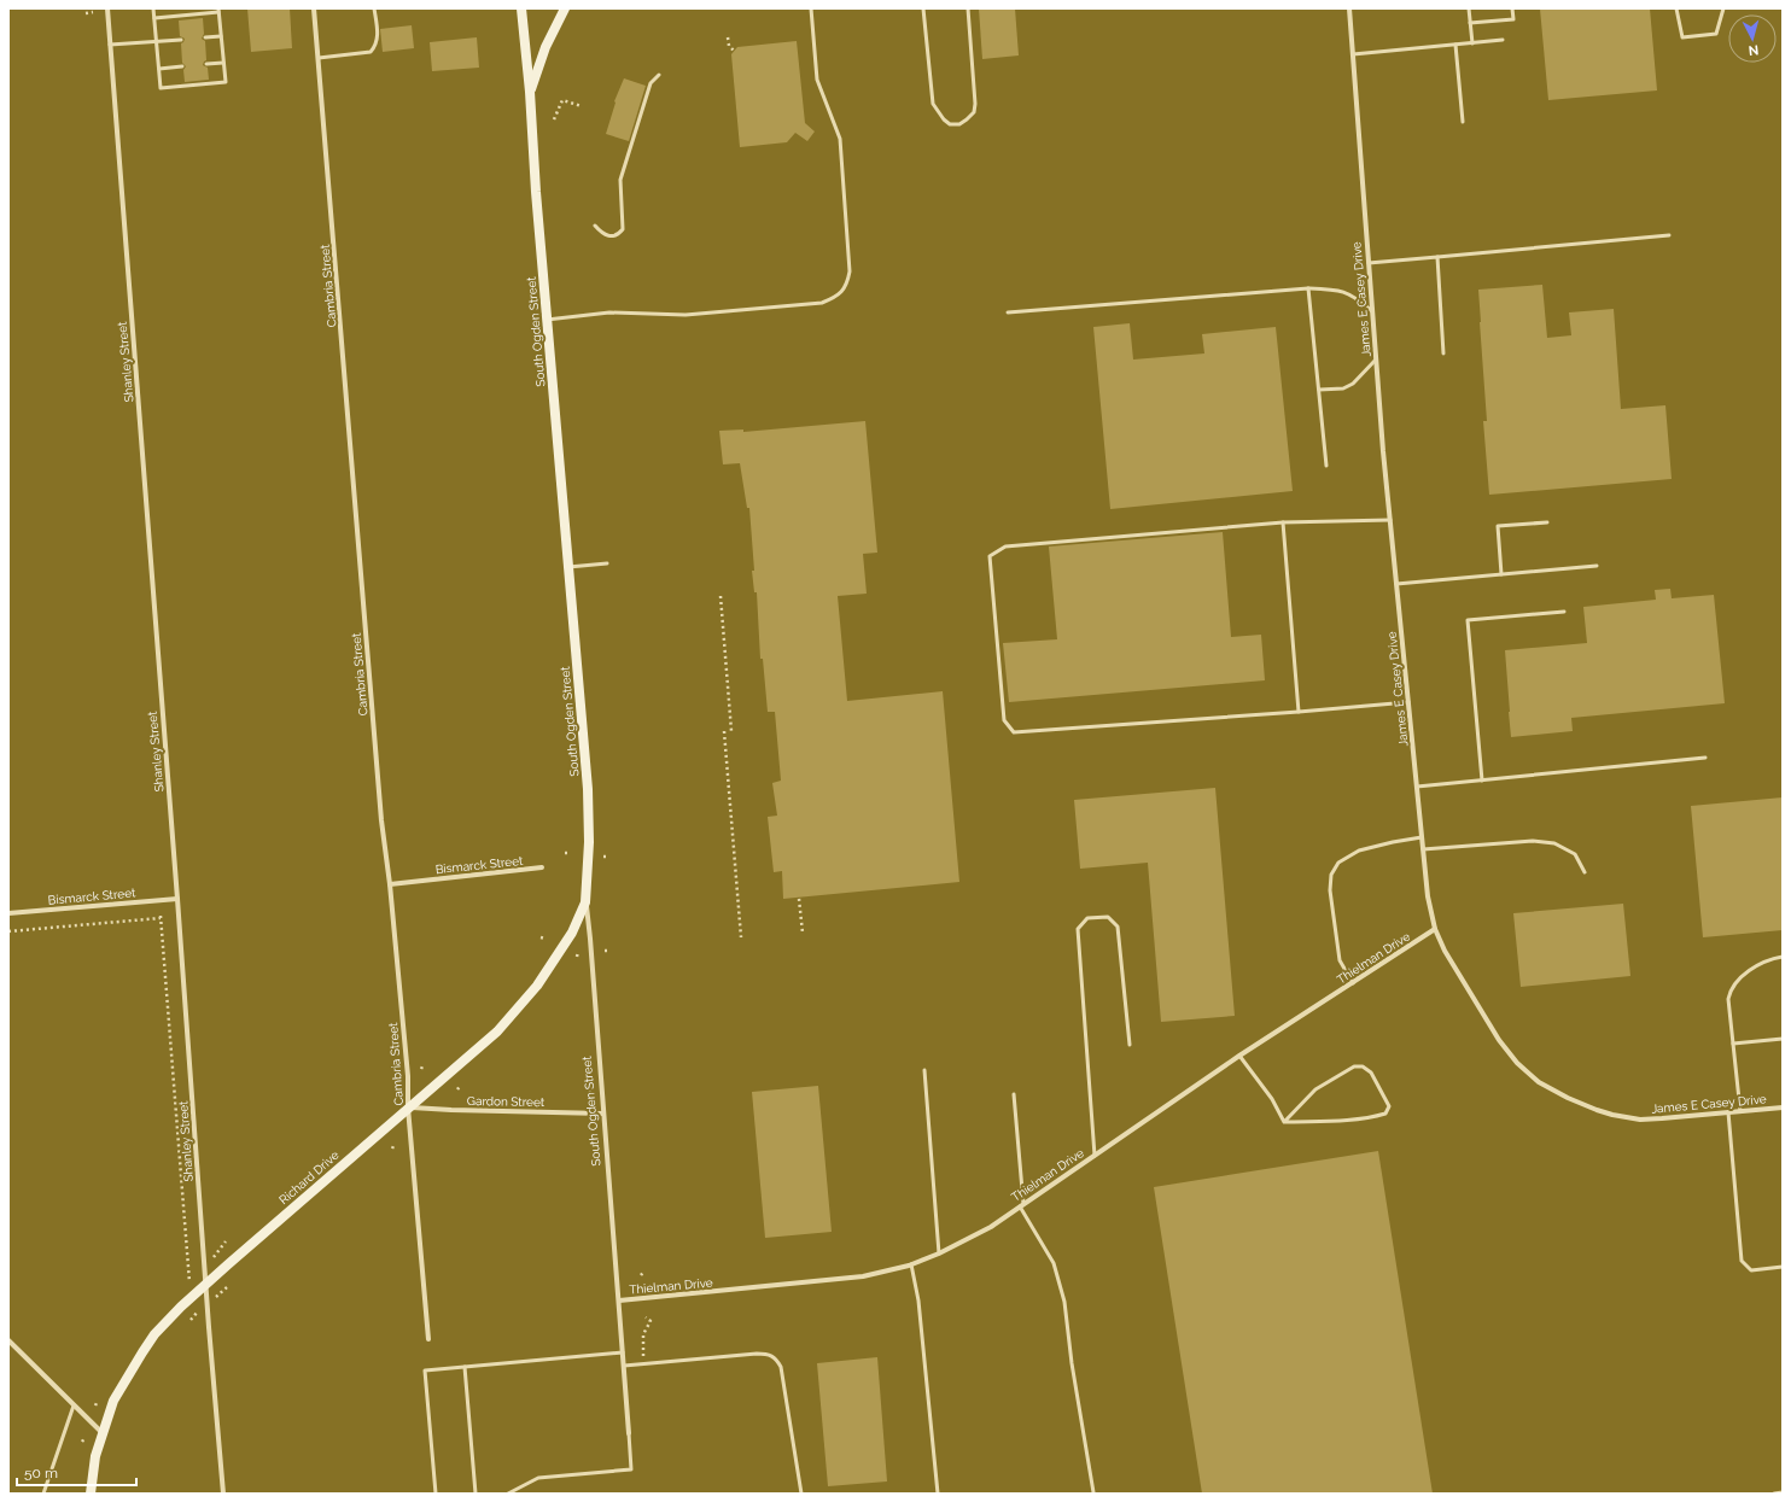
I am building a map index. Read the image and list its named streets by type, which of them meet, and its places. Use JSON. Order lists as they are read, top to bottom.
{
  "streets": {
    "street": [
      "Cambria Street",
      "James E Casey Drive",
      "South Ogden Street",
      "Shanley Street",
      "Bismarck Street",
      "Thielman Drive",
      "Gardon Street",
      "Richard Drive"
    ]
  },
  "crossings": [
    ["Cambria Street", "Bismarck Street"],
    ["Cambria Street", "Gardon Street"],
    ["Cambria Street", "Richard Drive"],
    ["James E Casey Drive", "Thielman Drive"],
    ["South Ogden Street", "Thielman Drive"],
    ["South Ogden Street", "Gardon Street"],
    ["South Ogden Street", "Richard Drive"],
    ["Shanley Street", "Bismarck Street"],
    ["Shanley Street", "Richard Drive"],
    ["Gardon Street", "Richard Drive"]
  ],
  "scale_bar": "50 m",
  "north": "bottom"
}
